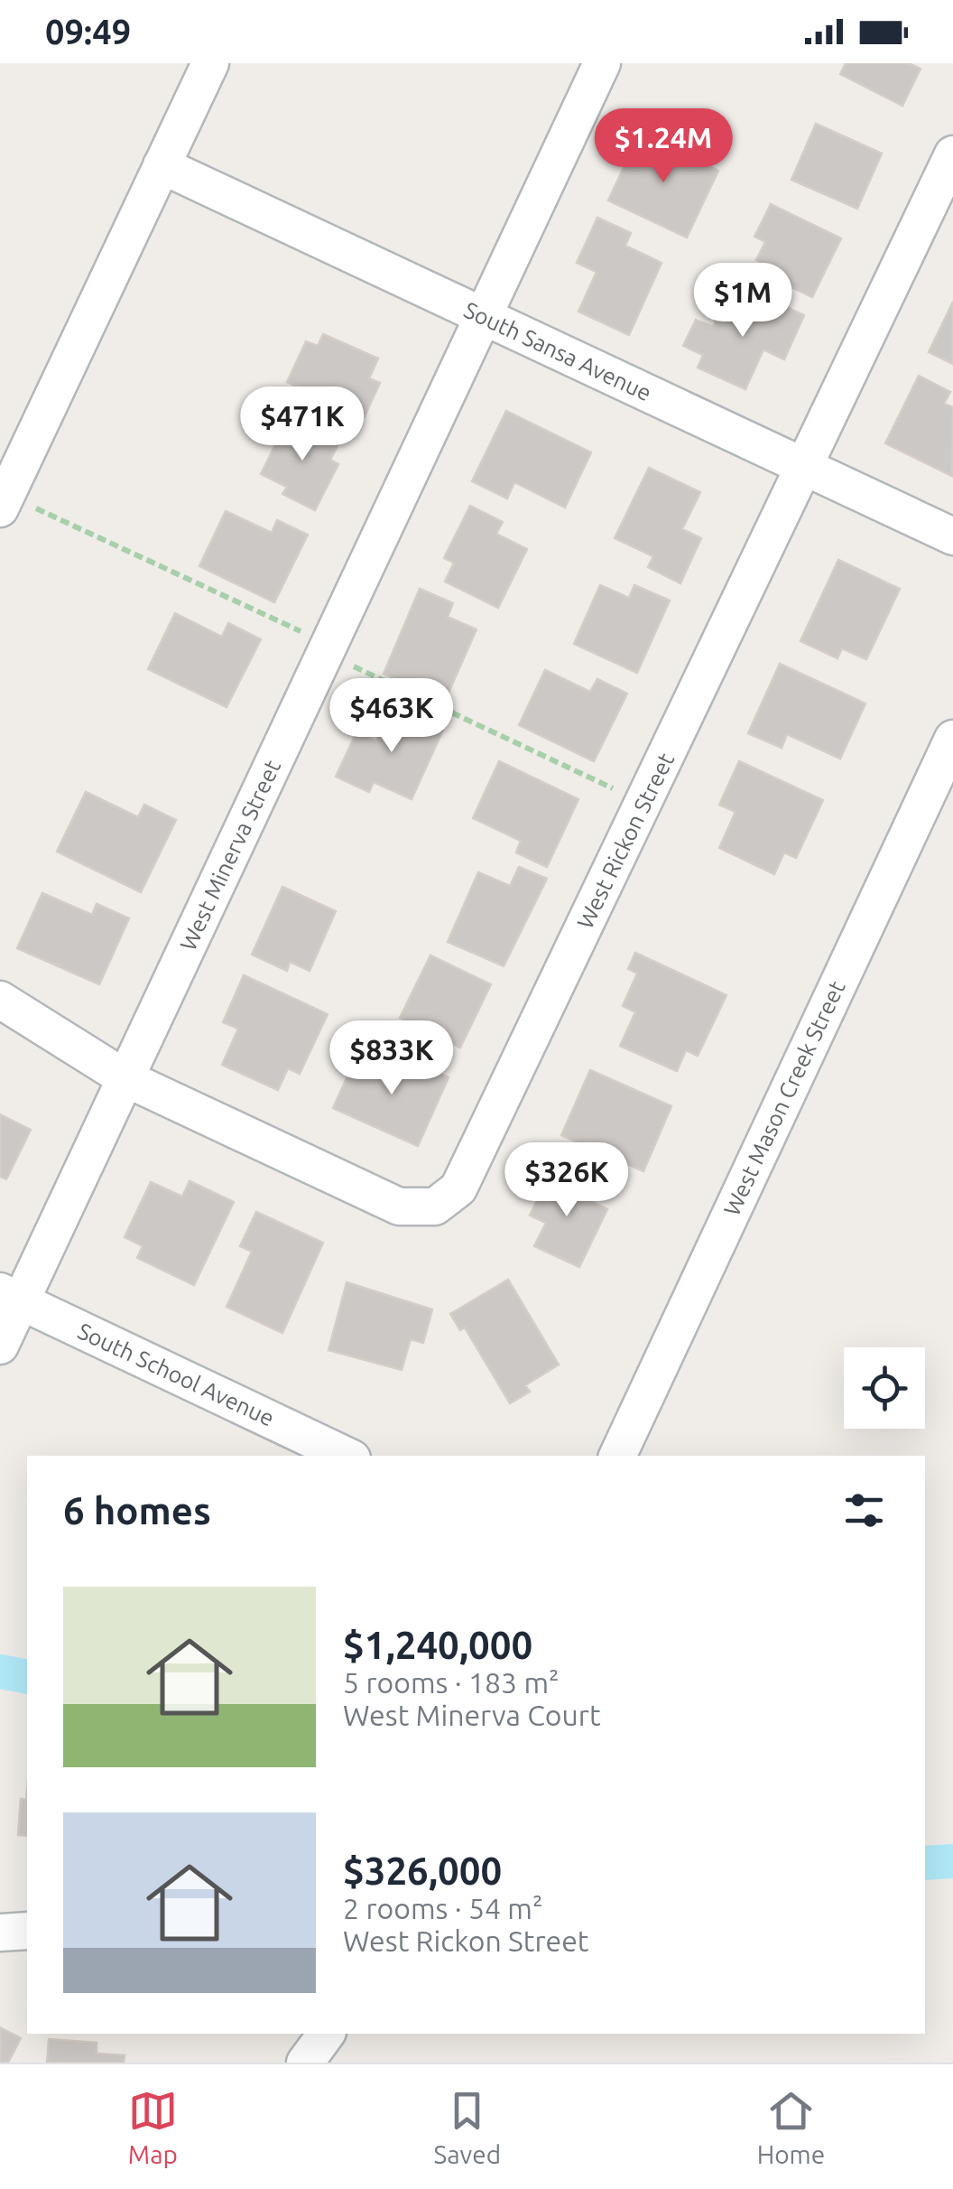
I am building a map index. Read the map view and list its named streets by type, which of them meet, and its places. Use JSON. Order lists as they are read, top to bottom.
{
  "streets": {
    "street": [
      "South Sansa Avenue",
      "West Rickon Street",
      "West Minerva Street",
      "West Mason Creek Street",
      "South School Avenue"
    ]
  },
  "crossings": [
    ["South Sansa Avenue", "West Rickon Street"],
    ["South Sansa Avenue", "West Minerva Street"],
    ["West Rickon Street", "West Minerva Street"],
    ["West Minerva Street", "South School Avenue"]
  ],
  "page": {
    "status": "09:49",
    "price": [
      "$1.24M",
      "$1M",
      "$471K",
      "$463K",
      "$833K",
      "$326K"
    ],
    "heading": "6 homes",
    "list": [
      {
        "name": "$1,240,000",
        "note": "5 rooms · 183 m² · West Minerva Court"
      },
      {
        "name": "$326,000",
        "note": "2 rooms · 54 m² · West Rickon Street"
      }
    ],
    "tabs": ["Map", "Saved", "Home"]
  }
}
